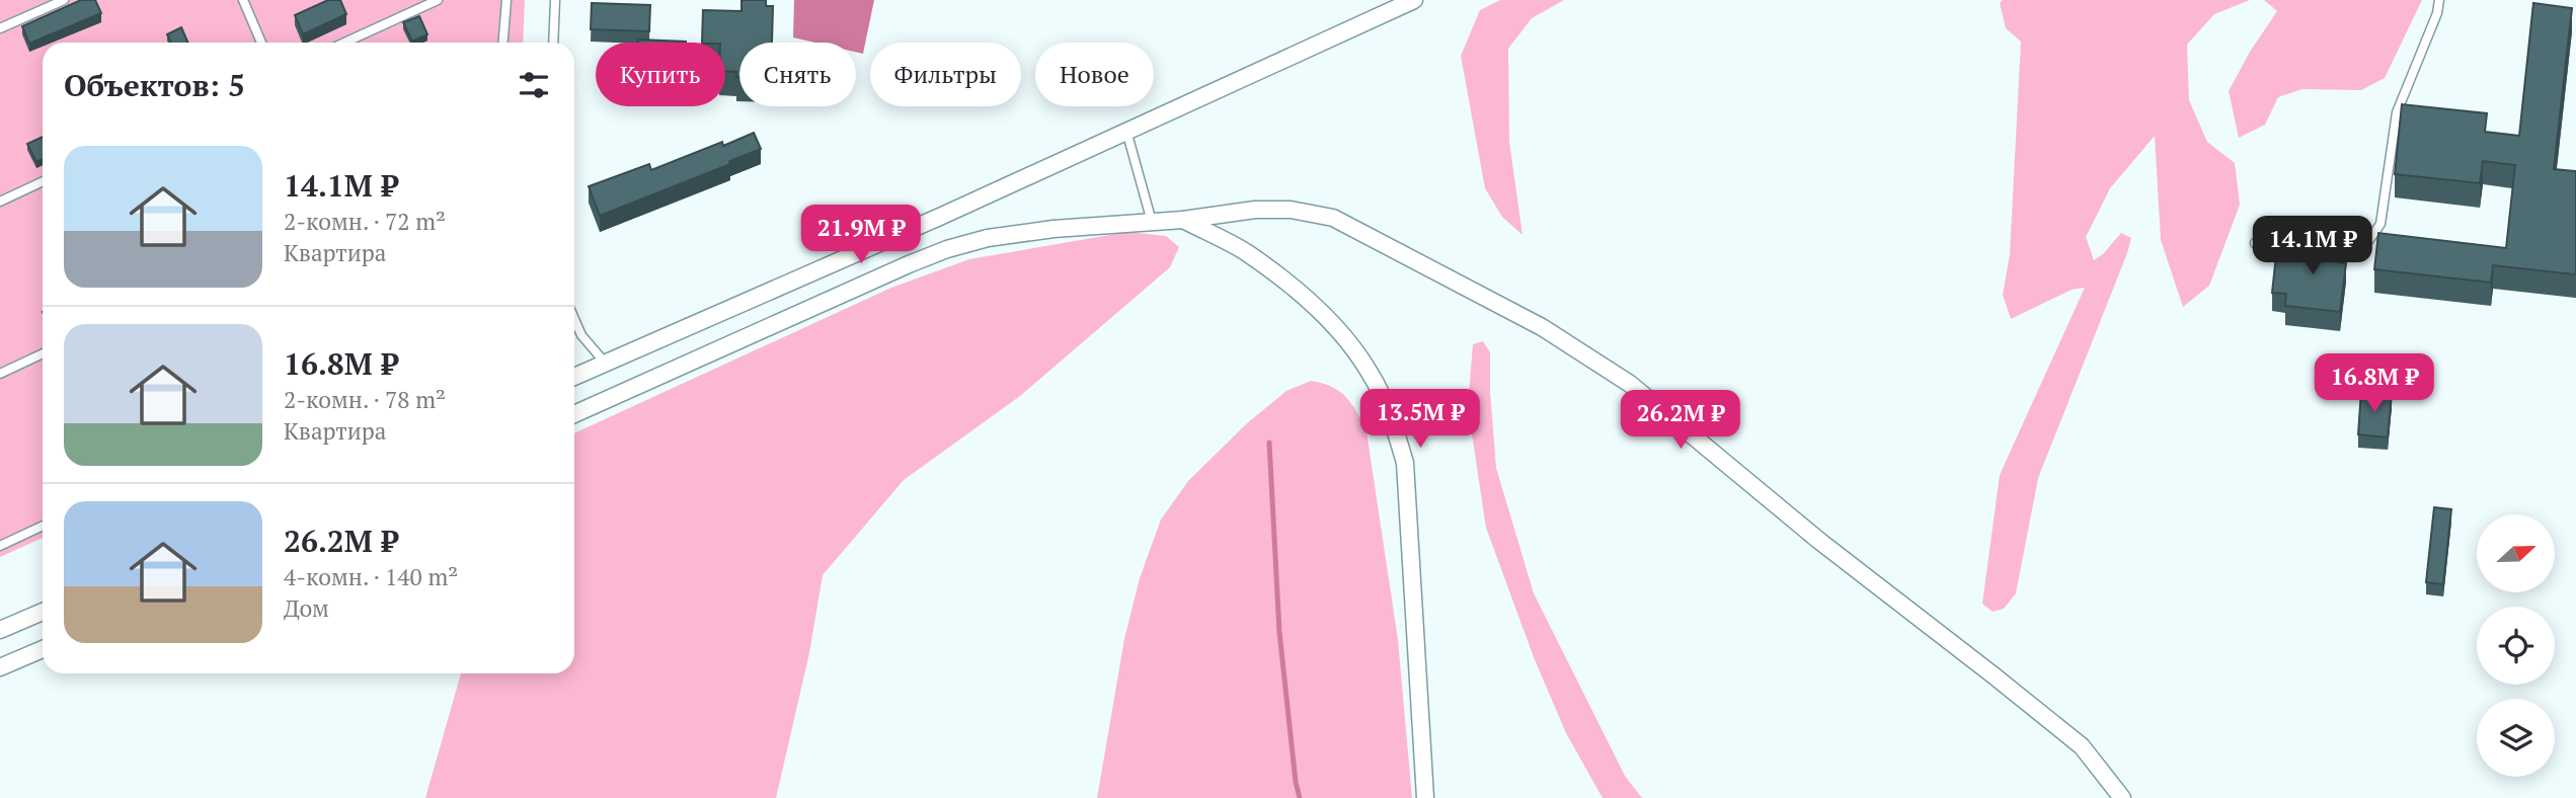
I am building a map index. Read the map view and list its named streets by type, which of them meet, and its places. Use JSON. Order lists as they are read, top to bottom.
{
  "north": "right",
  "page": {
    "chip": [
      "Купить",
      "Снять",
      "Фильтры",
      "Новое"
    ],
    "heading": "Объектов: 5",
    "list": [
      {
        "name": "14.1M ₽",
        "note": "2-комн. · 72 m² · Квартира"
      },
      {
        "name": "16.8M ₽",
        "note": "2-комн. · 78 m² · Квартира"
      },
      {
        "name": "26.2M ₽",
        "note": "4-комн. · 140 m² · Дом"
      }
    ],
    "price": [
      "21.9M ₽",
      "14.1M ₽",
      "16.8M ₽",
      "13.5M ₽",
      "26.2M ₽"
    ]
  }
}
